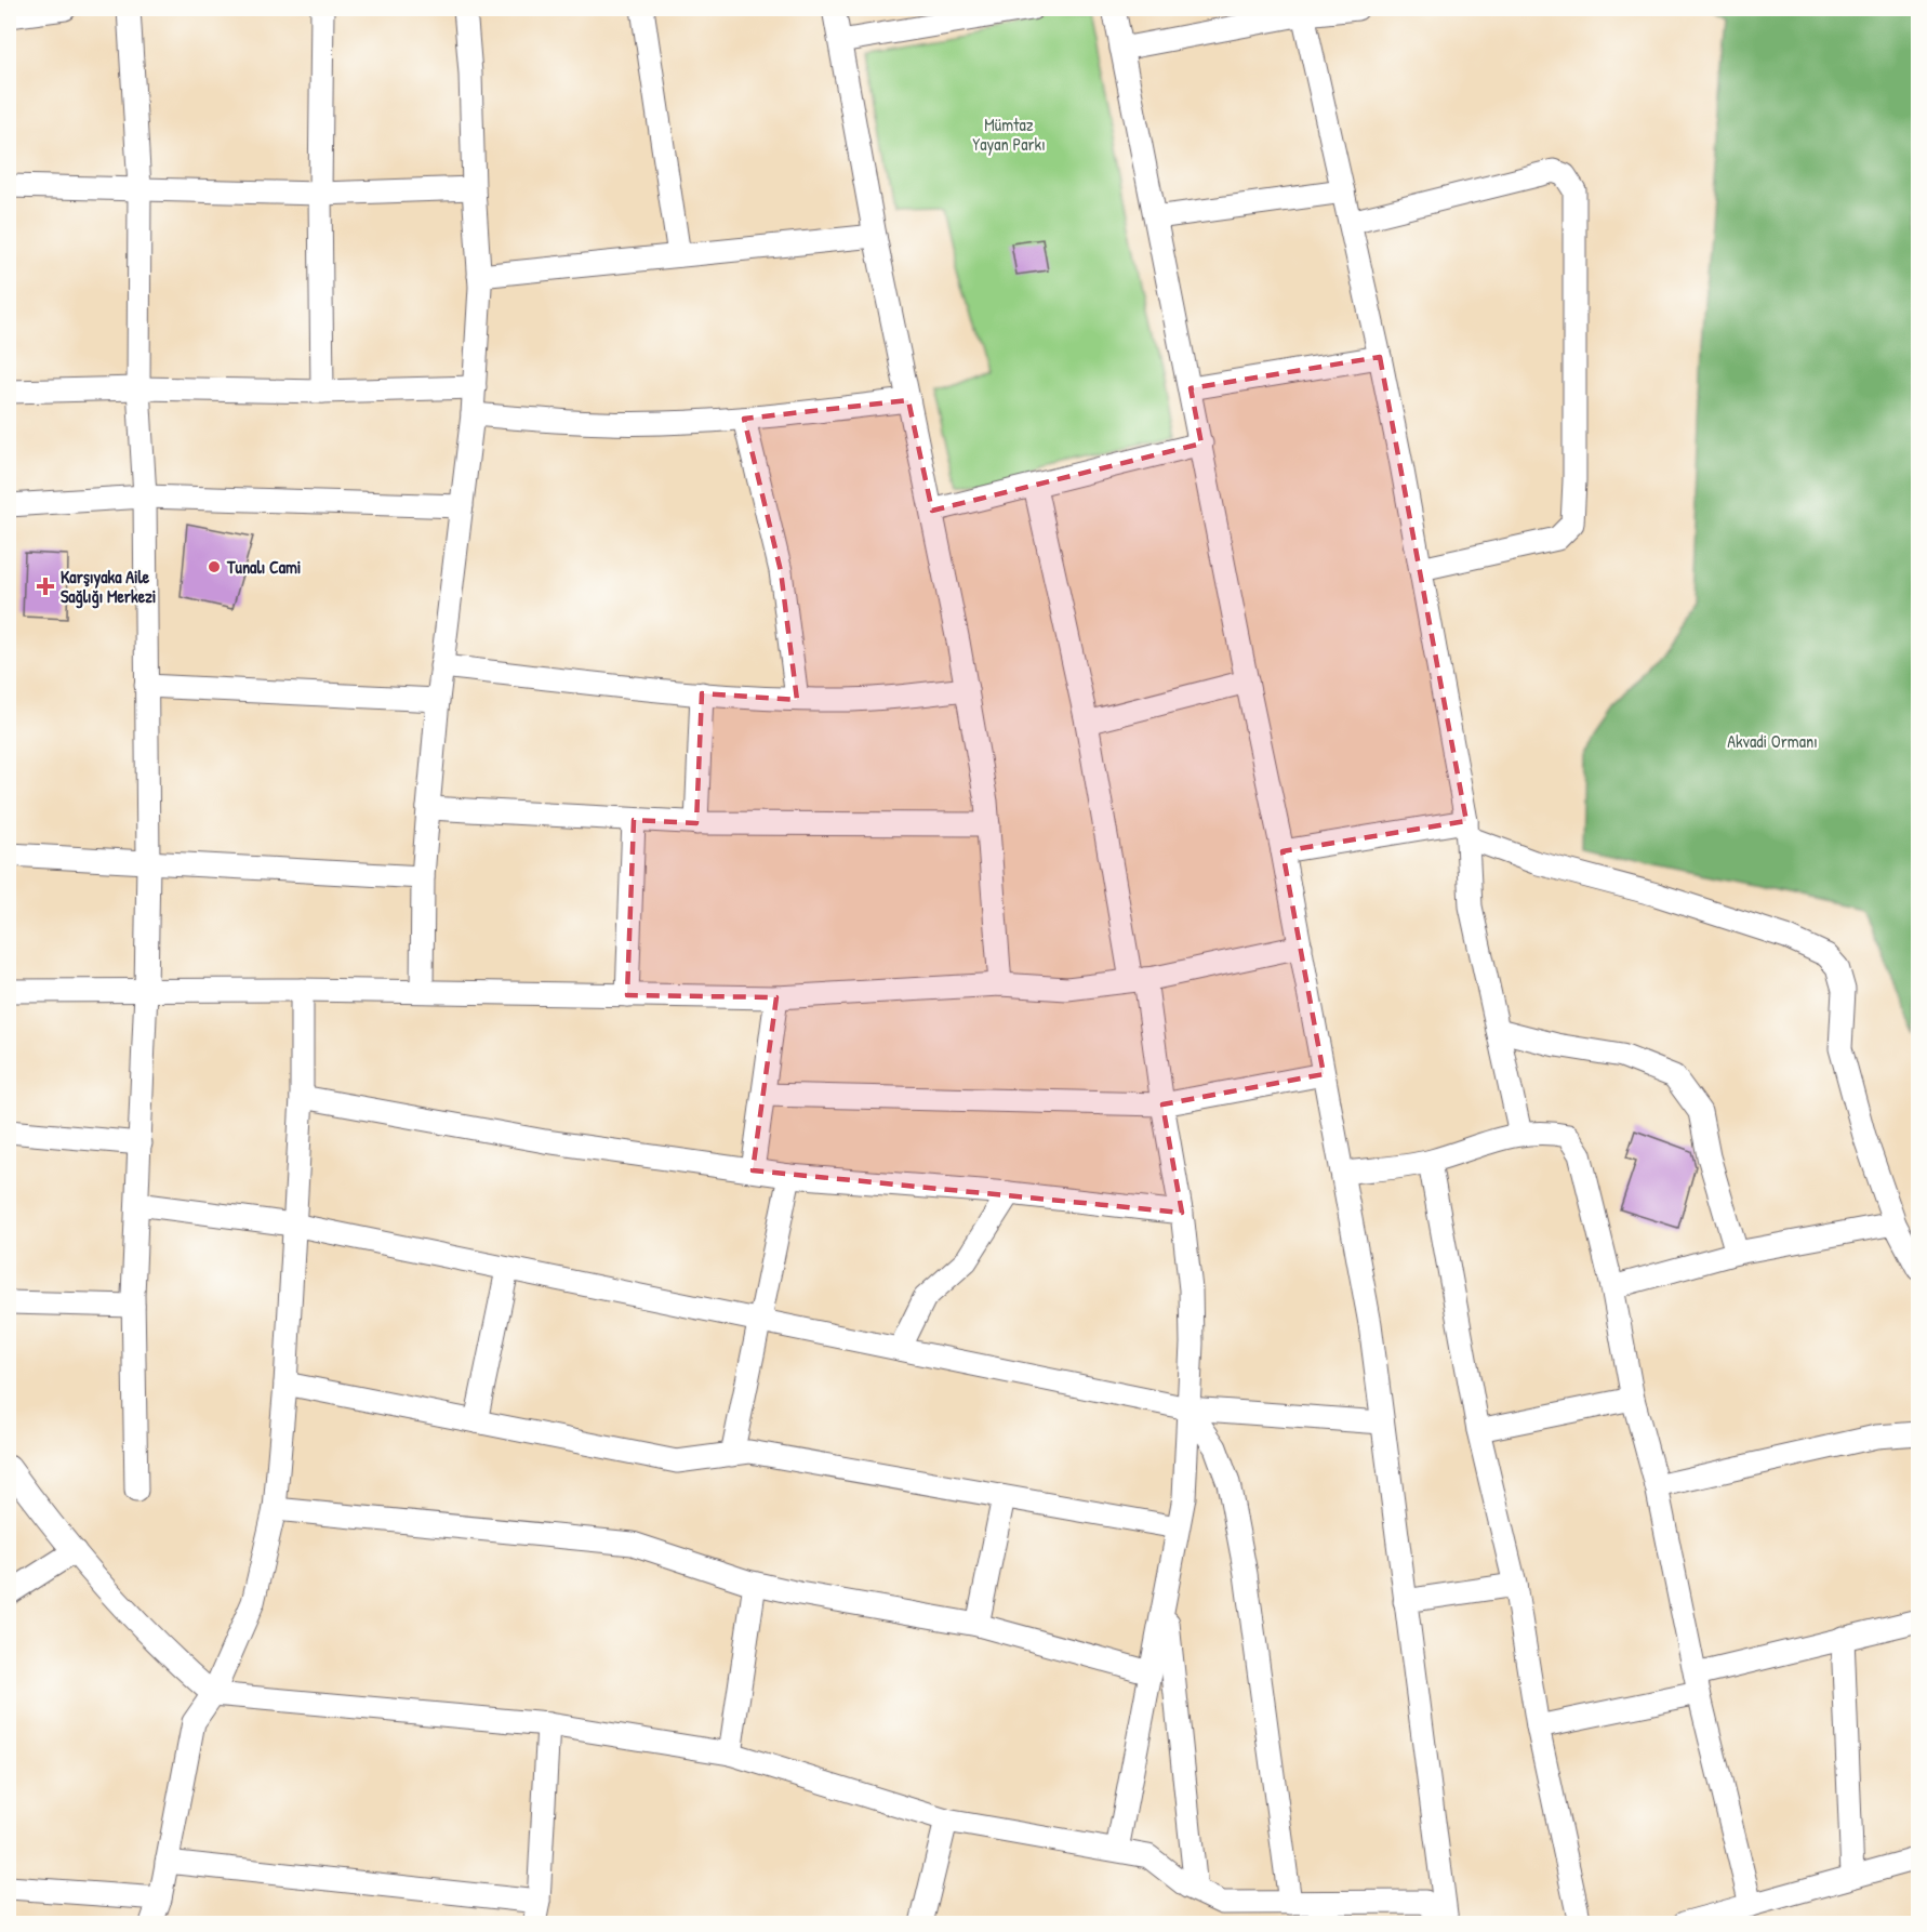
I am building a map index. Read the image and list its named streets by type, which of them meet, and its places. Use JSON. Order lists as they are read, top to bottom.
{
  "parks": ["Mümtaz Yayan Parkı", "Akvadi Ormanı"],
  "places": {
    "other": ["Tunalı Cami"],
    "health": ["Karşıyaka Aile Sağlığı Merkezi"]
  }
}
